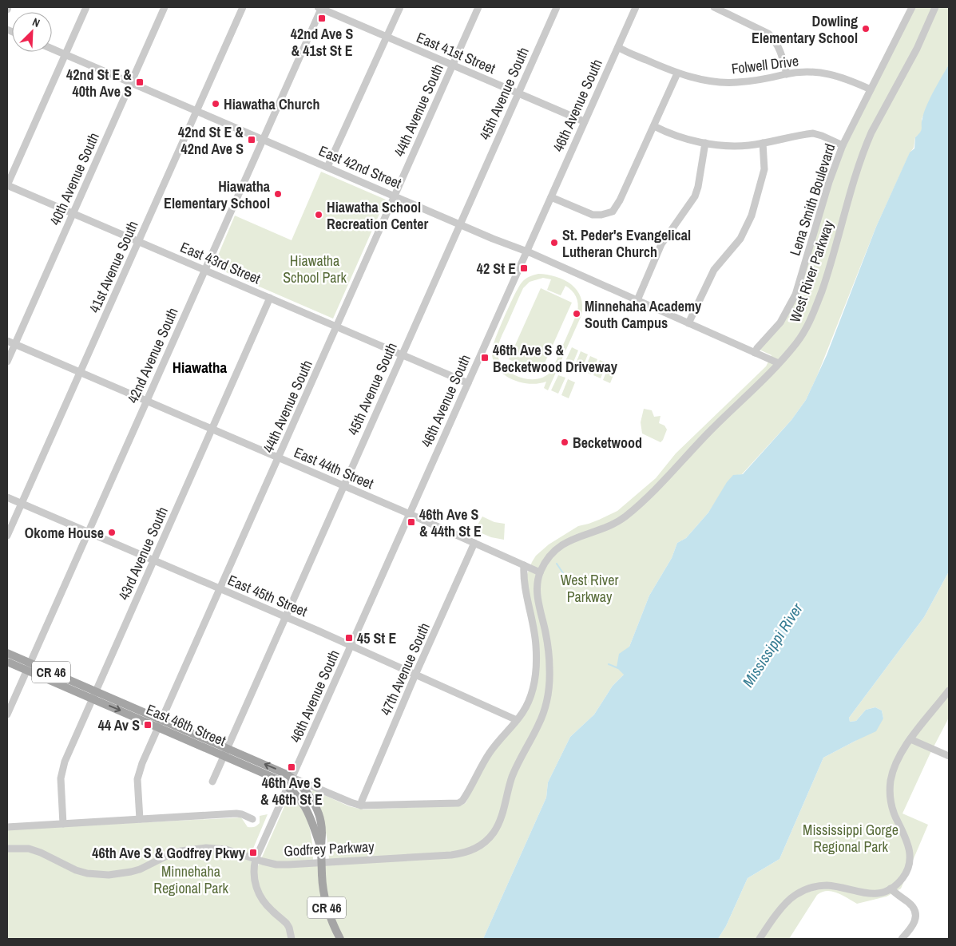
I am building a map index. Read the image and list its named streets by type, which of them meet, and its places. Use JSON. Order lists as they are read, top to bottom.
{
  "streets": {
    "main road": ["CR 46", "East 46th Street"],
    "street": [
      "East 41st Street",
      "Folwell Drive",
      "45th Avenue South",
      "46th Avenue South",
      "44th Avenue South",
      "East 42nd Street",
      "40th Avenue South",
      "Lena Smith Boulevard",
      "East 43rd Street",
      "41st Avenue South",
      "West River Parkway",
      "42nd Avenue South",
      "East 44th Street",
      "43rd Avenue South",
      "East 45th Street",
      "47th Avenue South",
      "Godfrey Parkway"
    ]
  },
  "crossings": [
    ["East 41st Street", "45th Avenue South"],
    ["East 41st Street", "46th Avenue South"],
    ["East 41st Street", "44th Avenue South"],
    ["East 41st Street", "42nd Avenue South"],
    ["Folwell Drive", "46th Avenue South"],
    ["Folwell Drive", "Lena Smith Boulevard"],
    ["45th Avenue South", "East 42nd Street"],
    ["45th Avenue South", "East 43rd Street"],
    ["45th Avenue South", "East 44th Street"],
    ["45th Avenue South", "East 45th Street"],
    ["45th Avenue South", "East 46th Street"],
    ["46th Avenue South", "East 42nd Street"],
    ["46th Avenue South", "East 43rd Street"],
    ["46th Avenue South", "East 44th Street"],
    ["46th Avenue South", "East 45th Street"],
    ["46th Avenue South", "East 46th Street"],
    ["46th Avenue South", "Godfrey Parkway"],
    ["44th Avenue South", "East 42nd Street"],
    ["44th Avenue South", "East 43rd Street"],
    ["44th Avenue South", "East 44th Street"],
    ["44th Avenue South", "East 45th Street"],
    ["44th Avenue South", "East 46th Street"],
    ["East 42nd Street", "40th Avenue South"],
    ["East 42nd Street", "Lena Smith Boulevard"],
    ["East 42nd Street", "41st Avenue South"],
    ["East 42nd Street", "West River Parkway"],
    ["East 42nd Street", "42nd Avenue South"],
    ["40th Avenue South", "East 43rd Street"],
    ["40th Avenue South", "East 44th Street"],
    ["East 43rd Street", "41st Avenue South"],
    ["East 43rd Street", "42nd Avenue South"],
    ["East 43rd Street", "43rd Avenue South"],
    ["41st Avenue South", "East 44th Street"],
    ["41st Avenue South", "East 45th Street"],
    ["West River Parkway", "East 44th Street"],
    ["West River Parkway", "Godfrey Parkway"],
    ["42nd Avenue South", "East 44th Street"],
    ["42nd Avenue South", "East 45th Street"],
    ["42nd Avenue South", "East 46th Street"],
    ["East 44th Street", "43rd Avenue South"],
    ["East 44th Street", "47th Avenue South"],
    ["43rd Avenue South", "East 45th Street"],
    ["43rd Avenue South", "East 46th Street"],
    ["East 45th Street", "47th Avenue South"],
    ["47th Avenue South", "East 46th Street"]
  ],
  "districts": ["Hiawatha"],
  "water": ["Mississippi River"],
  "parks": [
    "Hiawatha School Park",
    "West River Parkway",
    "Mississippi Gorge Regional Park",
    "Minnehaha Regional Park"
  ],
  "places": {
    "transit": [
      "42nd Ave S & 41st St E",
      "42nd St E & 40th Ave S",
      "42nd St E & 42nd Ave S",
      "42 St E",
      "46th Ave S & Becketwood Driveway",
      "46th Ave S & 44th St E",
      "45 St E",
      "44 Av S",
      "46th Ave S & 46th St E",
      "46th Ave S & Godfrey Pkwy"
    ],
    "other": [
      "Dowling Elementary School",
      "Hiawatha Church",
      "Hiawatha Elementary School",
      "Hiawatha School Recreation Center",
      "St. Peder's Evangelical Lutheran Church",
      "Minnehaha Academy South Campus",
      "Becketwood",
      "Okome House"
    ]
  },
  "north": "top right"
}
